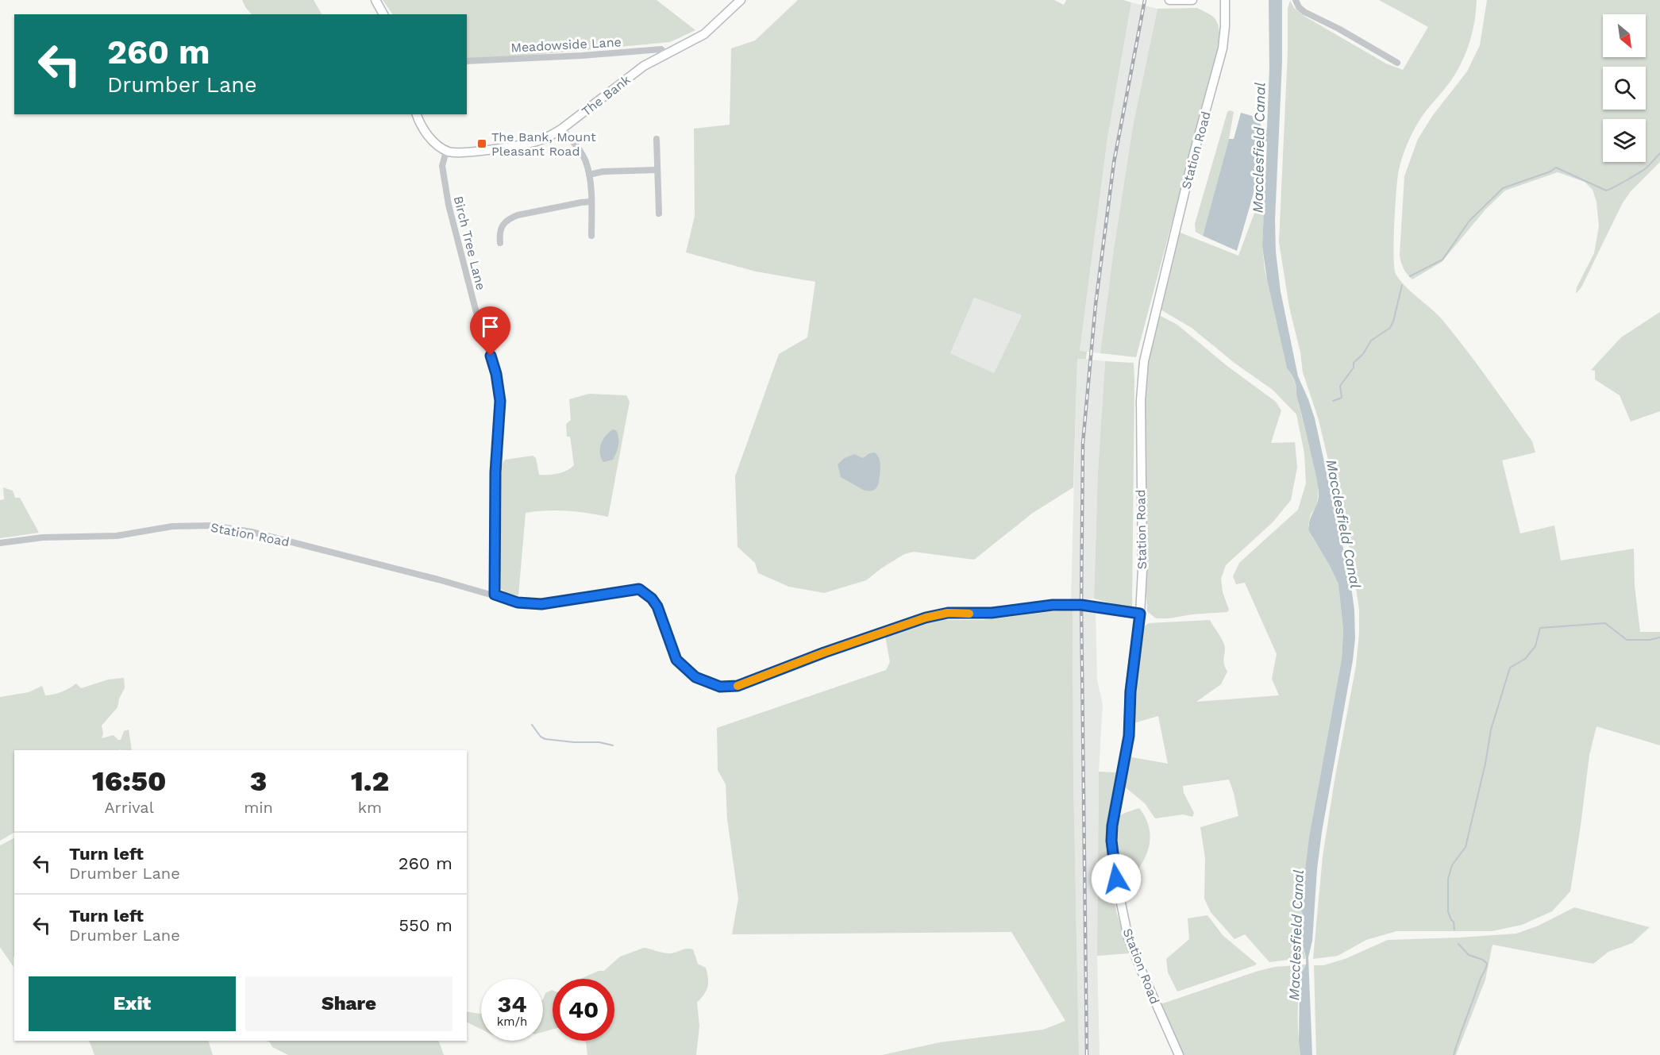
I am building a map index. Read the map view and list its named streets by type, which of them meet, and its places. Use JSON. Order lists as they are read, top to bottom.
{
  "streets": {
    "street": [
      "Meadowside Lane",
      "The Bank",
      "Station Road",
      "Birch Tree Lane"
    ]
  },
  "crossings": [
    ["Meadowside Lane", "The Bank"],
    ["The Bank", "Birch Tree Lane"],
    ["Station Road", "Birch Tree Lane"]
  ],
  "water": ["Macclesfield Canal"],
  "places": {
    "transit": ["The Bank, Mount Pleasant Road"]
  },
  "north": "bottom right",
  "page": {
    "turn": ["260 m", "Drumber Lane"],
    "eta": [
      "16:50",
      "Arrival",
      "3",
      "min",
      "1.2",
      "km"
    ],
    "list": [
      {
        "name": "Turn left",
        "note": "Drumber Lane",
        "value": "260 m"
      },
      {
        "name": "Turn left",
        "note": "Drumber Lane",
        "value": "550 m"
      }
    ],
    "buttons": ["Exit", "Share"],
    "speed": "34 km/h",
    "limit": "40"
  }
}
